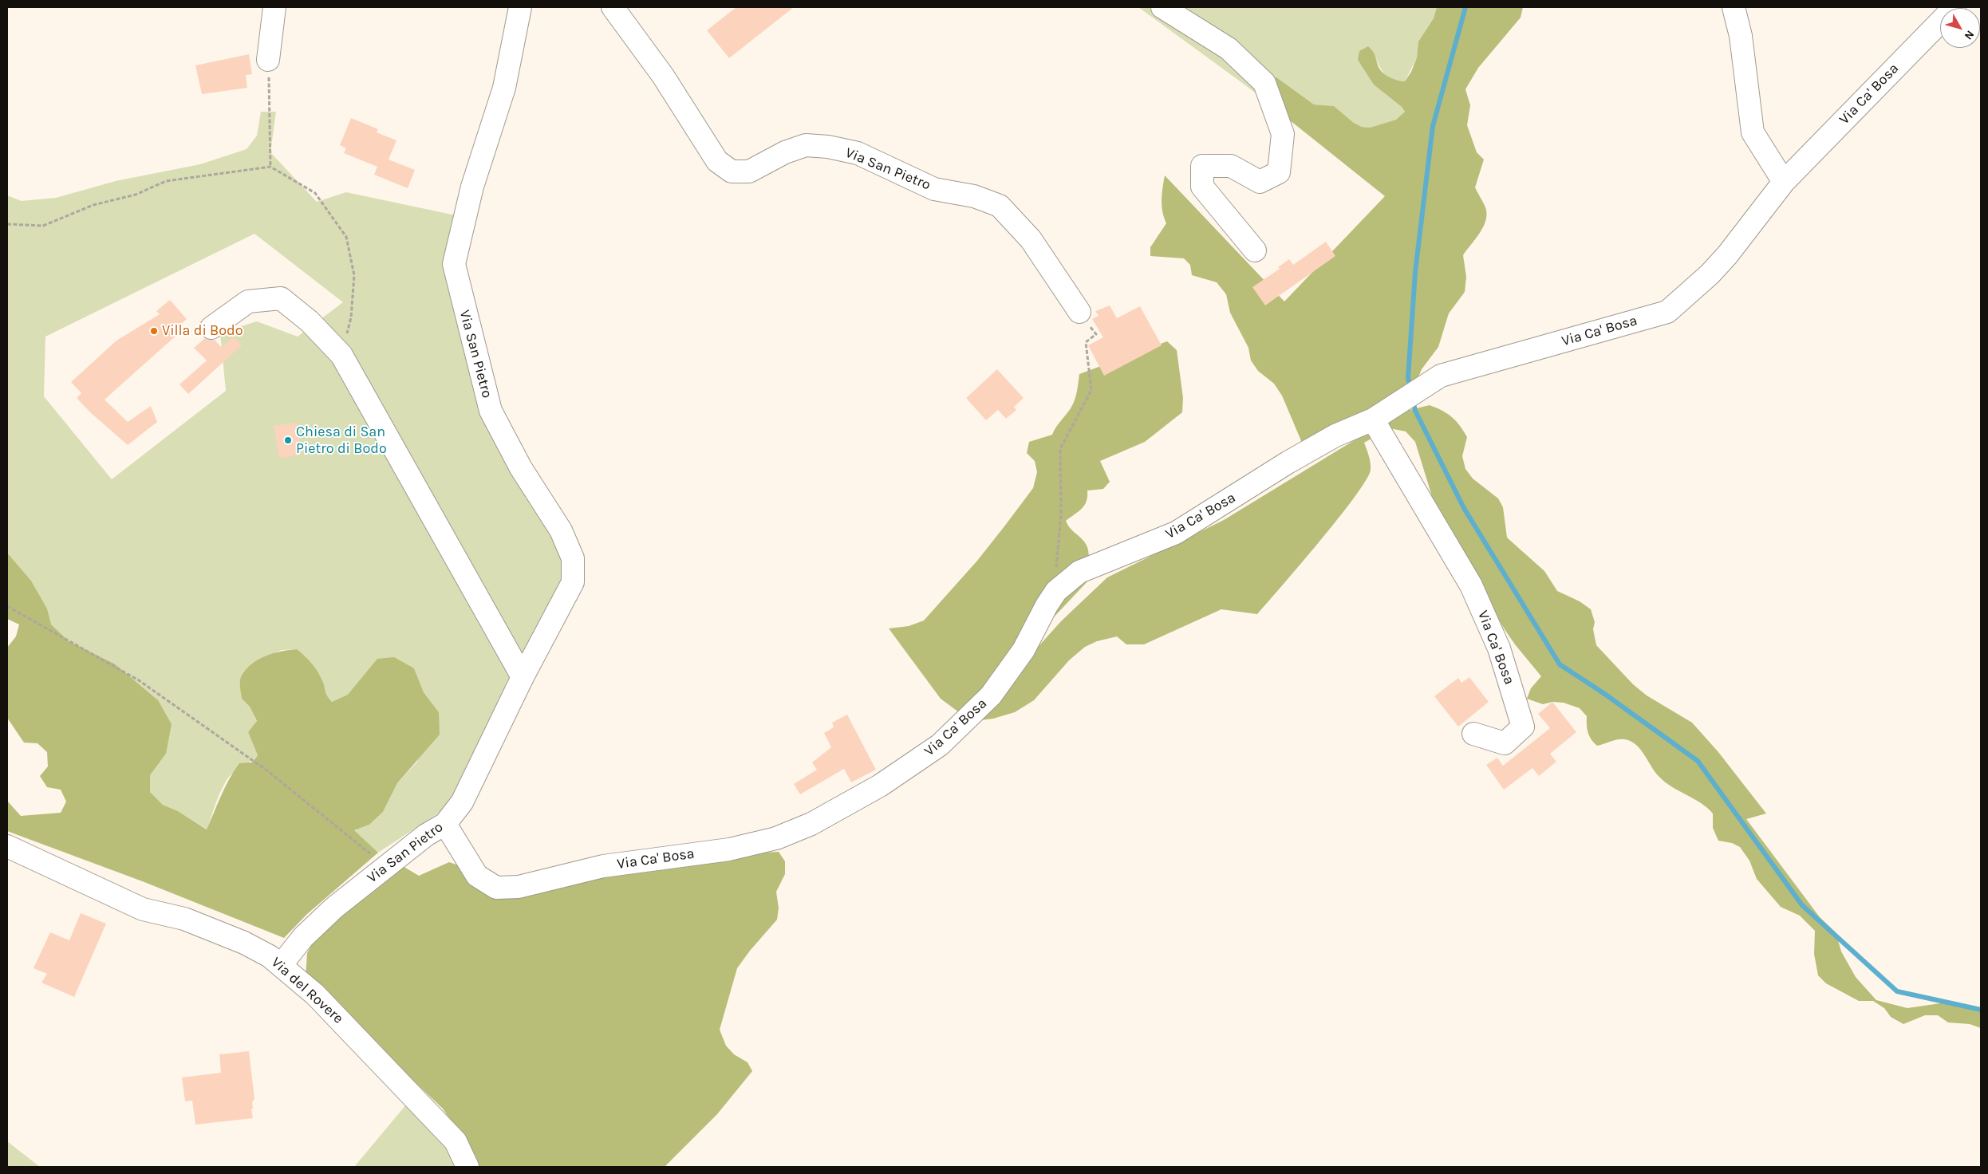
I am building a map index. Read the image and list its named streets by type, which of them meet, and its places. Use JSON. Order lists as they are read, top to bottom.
{
  "streets": {
    "street": ["Via Ca' Bosa", "Via San Pietro", "Via del Rovere"]
  },
  "crossings": [
    ["Via Ca' Bosa", "Via San Pietro"],
    ["Via San Pietro", "Via del Rovere"]
  ],
  "places": ["Villa di Bodo", "Chiesa di San Pietro di Bodo"],
  "north": "bottom right"
}
